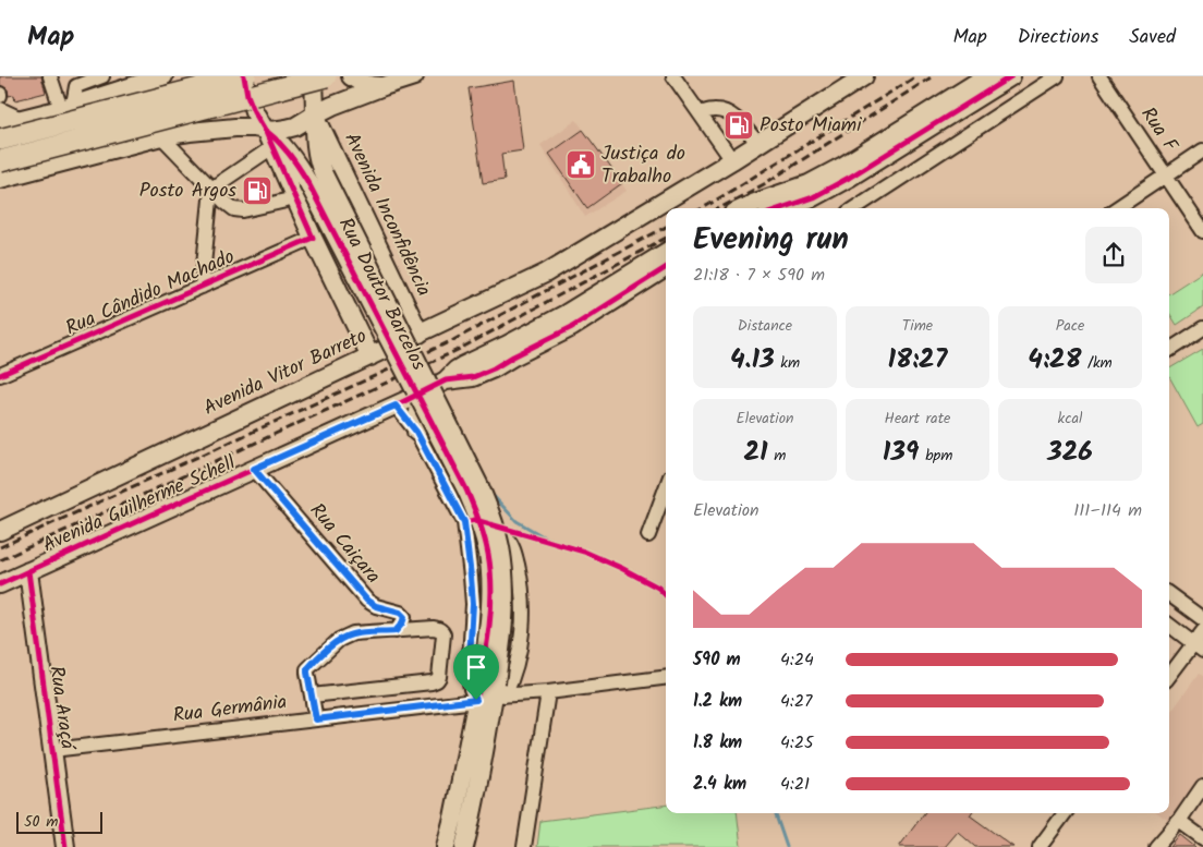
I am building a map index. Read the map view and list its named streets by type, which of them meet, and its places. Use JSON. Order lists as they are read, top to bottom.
{
  "streets": {
    "main road": [
      "Avenida Inconfidência",
      "Rua Doutor Barcelos",
      "Avenida Vitor Barreto",
      "Avenida Guilherme Schell",
      "Rua Araçá"
    ],
    "street": [
      "Rua F",
      "Rua Cândido Machado",
      "Rua Caiçara",
      "Rua Germânia"
    ]
  },
  "crossings": [
    ["Avenida Inconfidência", "Rua Doutor Barcelos"],
    ["Avenida Inconfidência", "Avenida Vitor Barreto"],
    ["Rua Doutor Barcelos", "Rua Germânia"],
    ["Avenida Guilherme Schell", "Rua Caiçara"],
    ["Avenida Guilherme Schell", "Rua Araçá"],
    ["Rua Araçá", "Rua Germânia"]
  ],
  "places": {
    "fuel station": ["Posto Miami", "Posto Argos"],
    "public building": ["Justiça do Trabalho"]
  },
  "scale_bar": "50 m",
  "page": {
    "header": "Map",
    "nav": ["Map", "Directions", "Saved"],
    "heading": ["Evening run", "21:18 · 7 × 590 m"],
    "stats": [
      ["Distance", "4.13 km"],
      ["Time", "18:27"],
      ["Pace", "4:28 /km"],
      ["Elevation", "21 m"],
      ["Heart rate", "139 bpm"],
      ["kcal", "326"]
    ],
    "chart": ["Elevation", "111–114 m"],
    "list": [
      {
        "name": "590 m",
        "note": "4:24"
      },
      {
        "name": "1.2 km",
        "note": "4:27"
      },
      {
        "name": "1.8 km",
        "note": "4:25"
      },
      {
        "name": "2.4 km",
        "note": "4:21"
      }
    ],
    "scale": "50 m"
  }
}
